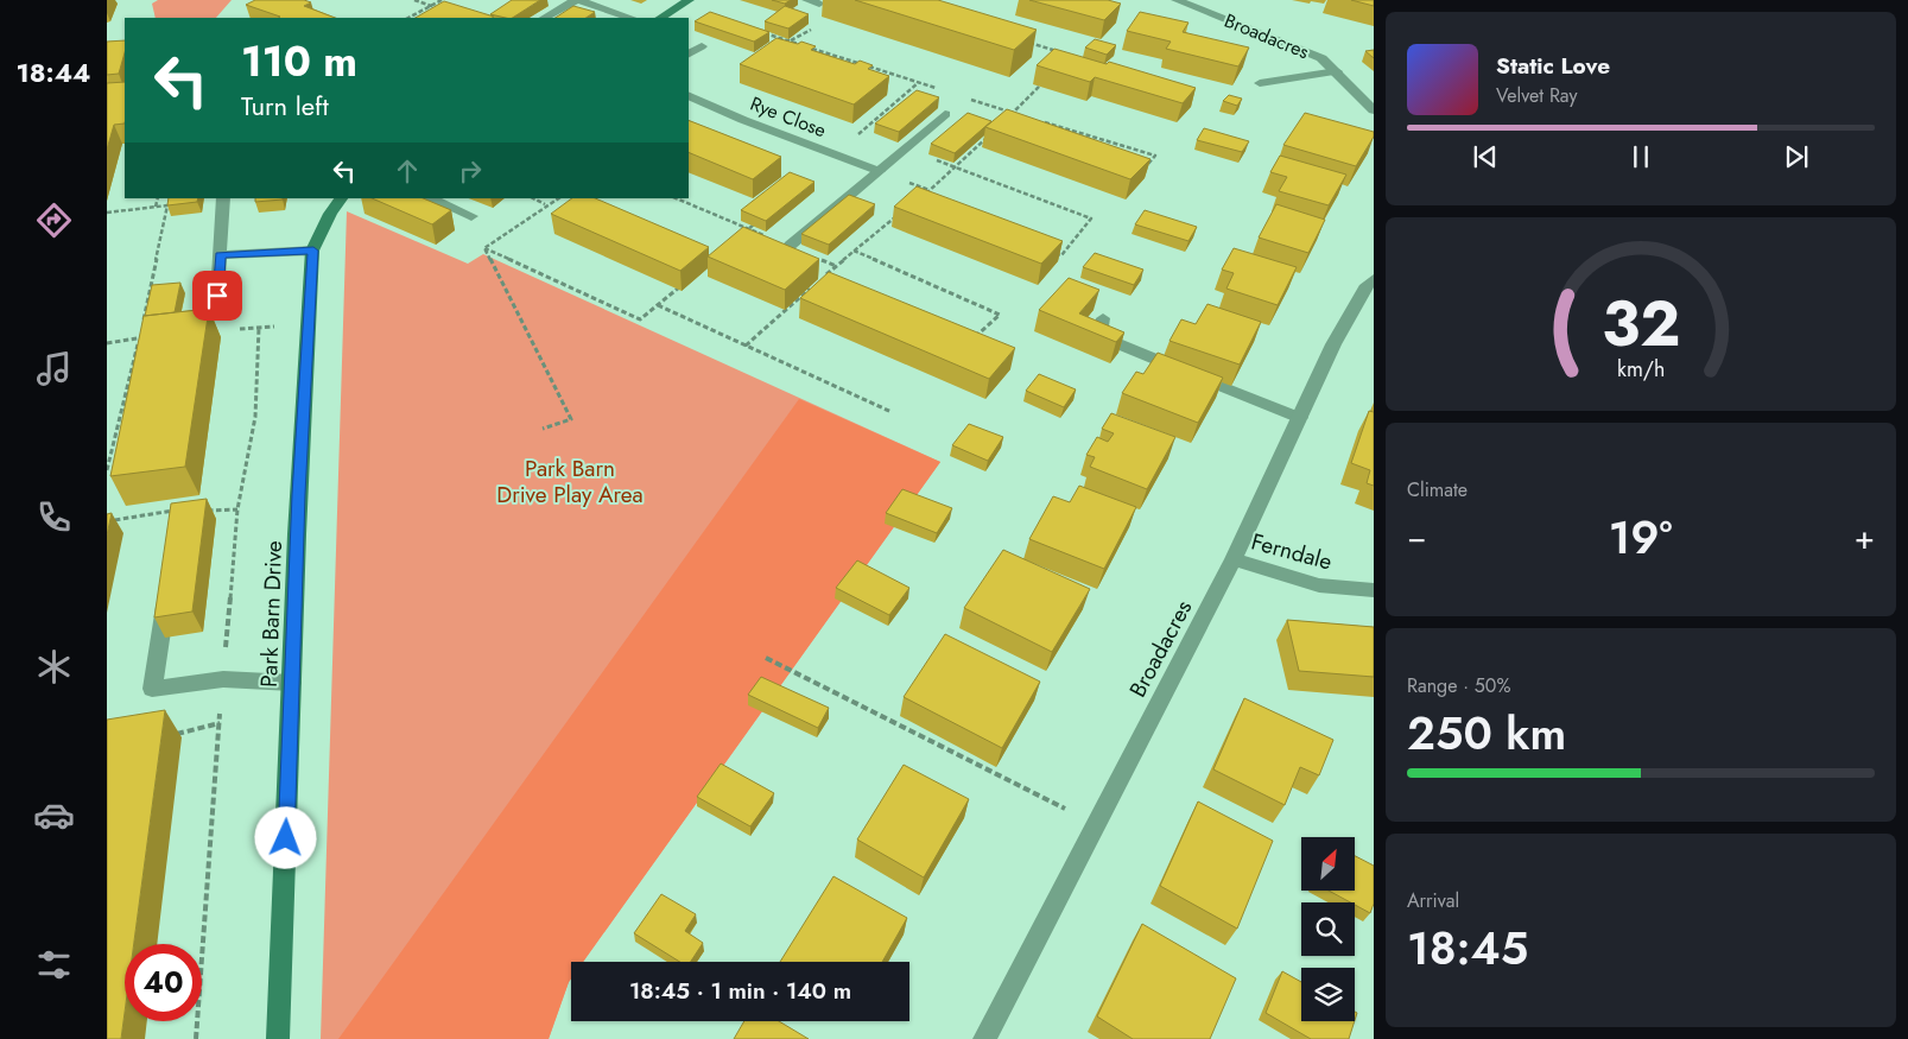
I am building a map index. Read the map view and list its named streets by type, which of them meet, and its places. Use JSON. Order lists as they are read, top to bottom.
{
  "streets": {
    "street": [
      "Broadacres",
      "Rye Close",
      "Ferndale",
      "Park Barn Drive"
    ]
  },
  "crossings": [
    ["Broadacres", "Ferndale"]
  ],
  "parks": ["Park Barn Drive Play Area"],
  "north": "top right",
  "page": {
    "tabs": "18:44",
    "turn": ["110 m", "Turn left"],
    "song": ["Static Love", "Velvet Ray"],
    "tile": [
      "Climate",
      ["Range · 50%", "250 km"],
      ["Arrival", "18:45"]
    ],
    "heat": ["−", "19°", "+"],
    "limit": "40",
    "trip": "18:45 · 1 min · 140 m",
    "gauge": ["32", "km/h"]
  }
}
